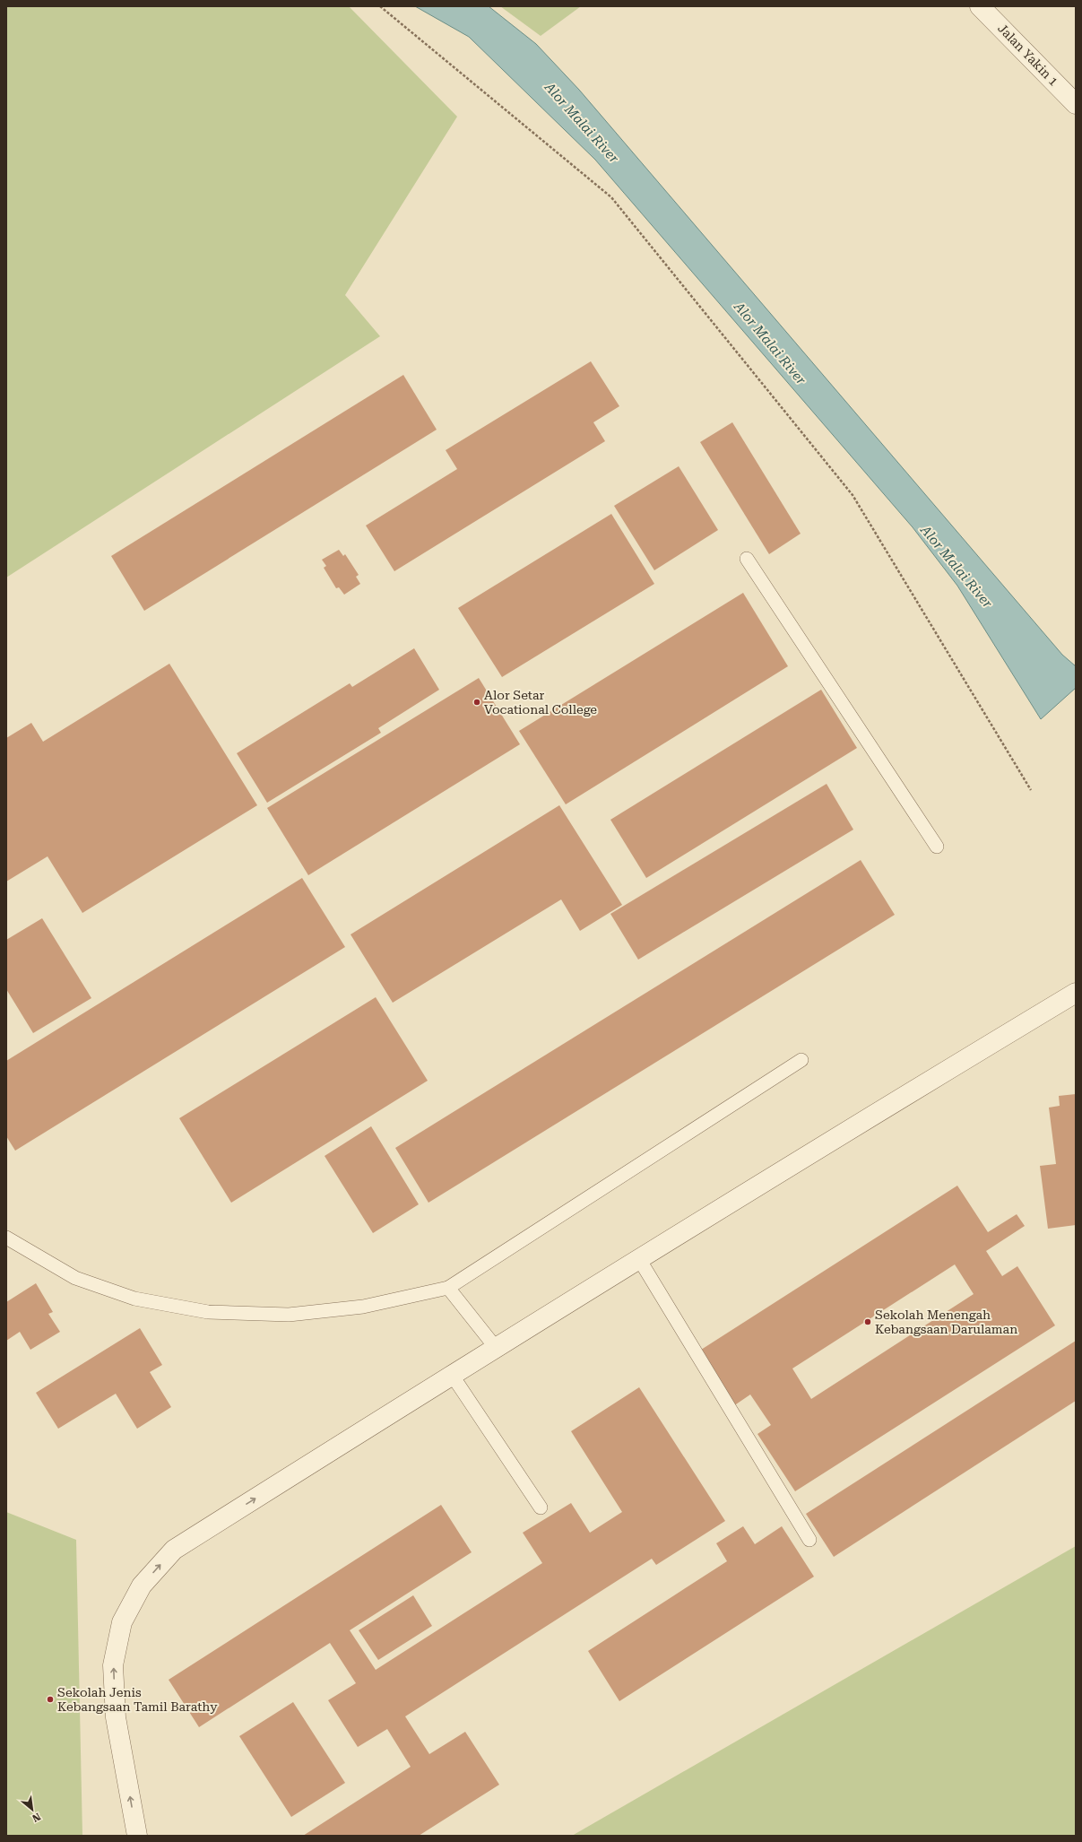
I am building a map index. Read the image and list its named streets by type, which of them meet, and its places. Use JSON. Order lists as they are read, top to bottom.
{
  "streets": {
    "street": ["Jalan Yakin 1"]
  },
  "water": ["Alor Malai River"],
  "places": ["Alor Setar Vocational College", "Sekolah Menengah Kebangsaan Darulaman", "Sekolah Jenis Kebangsaan Tamil Barathy"],
  "north": "bottom right"
}
